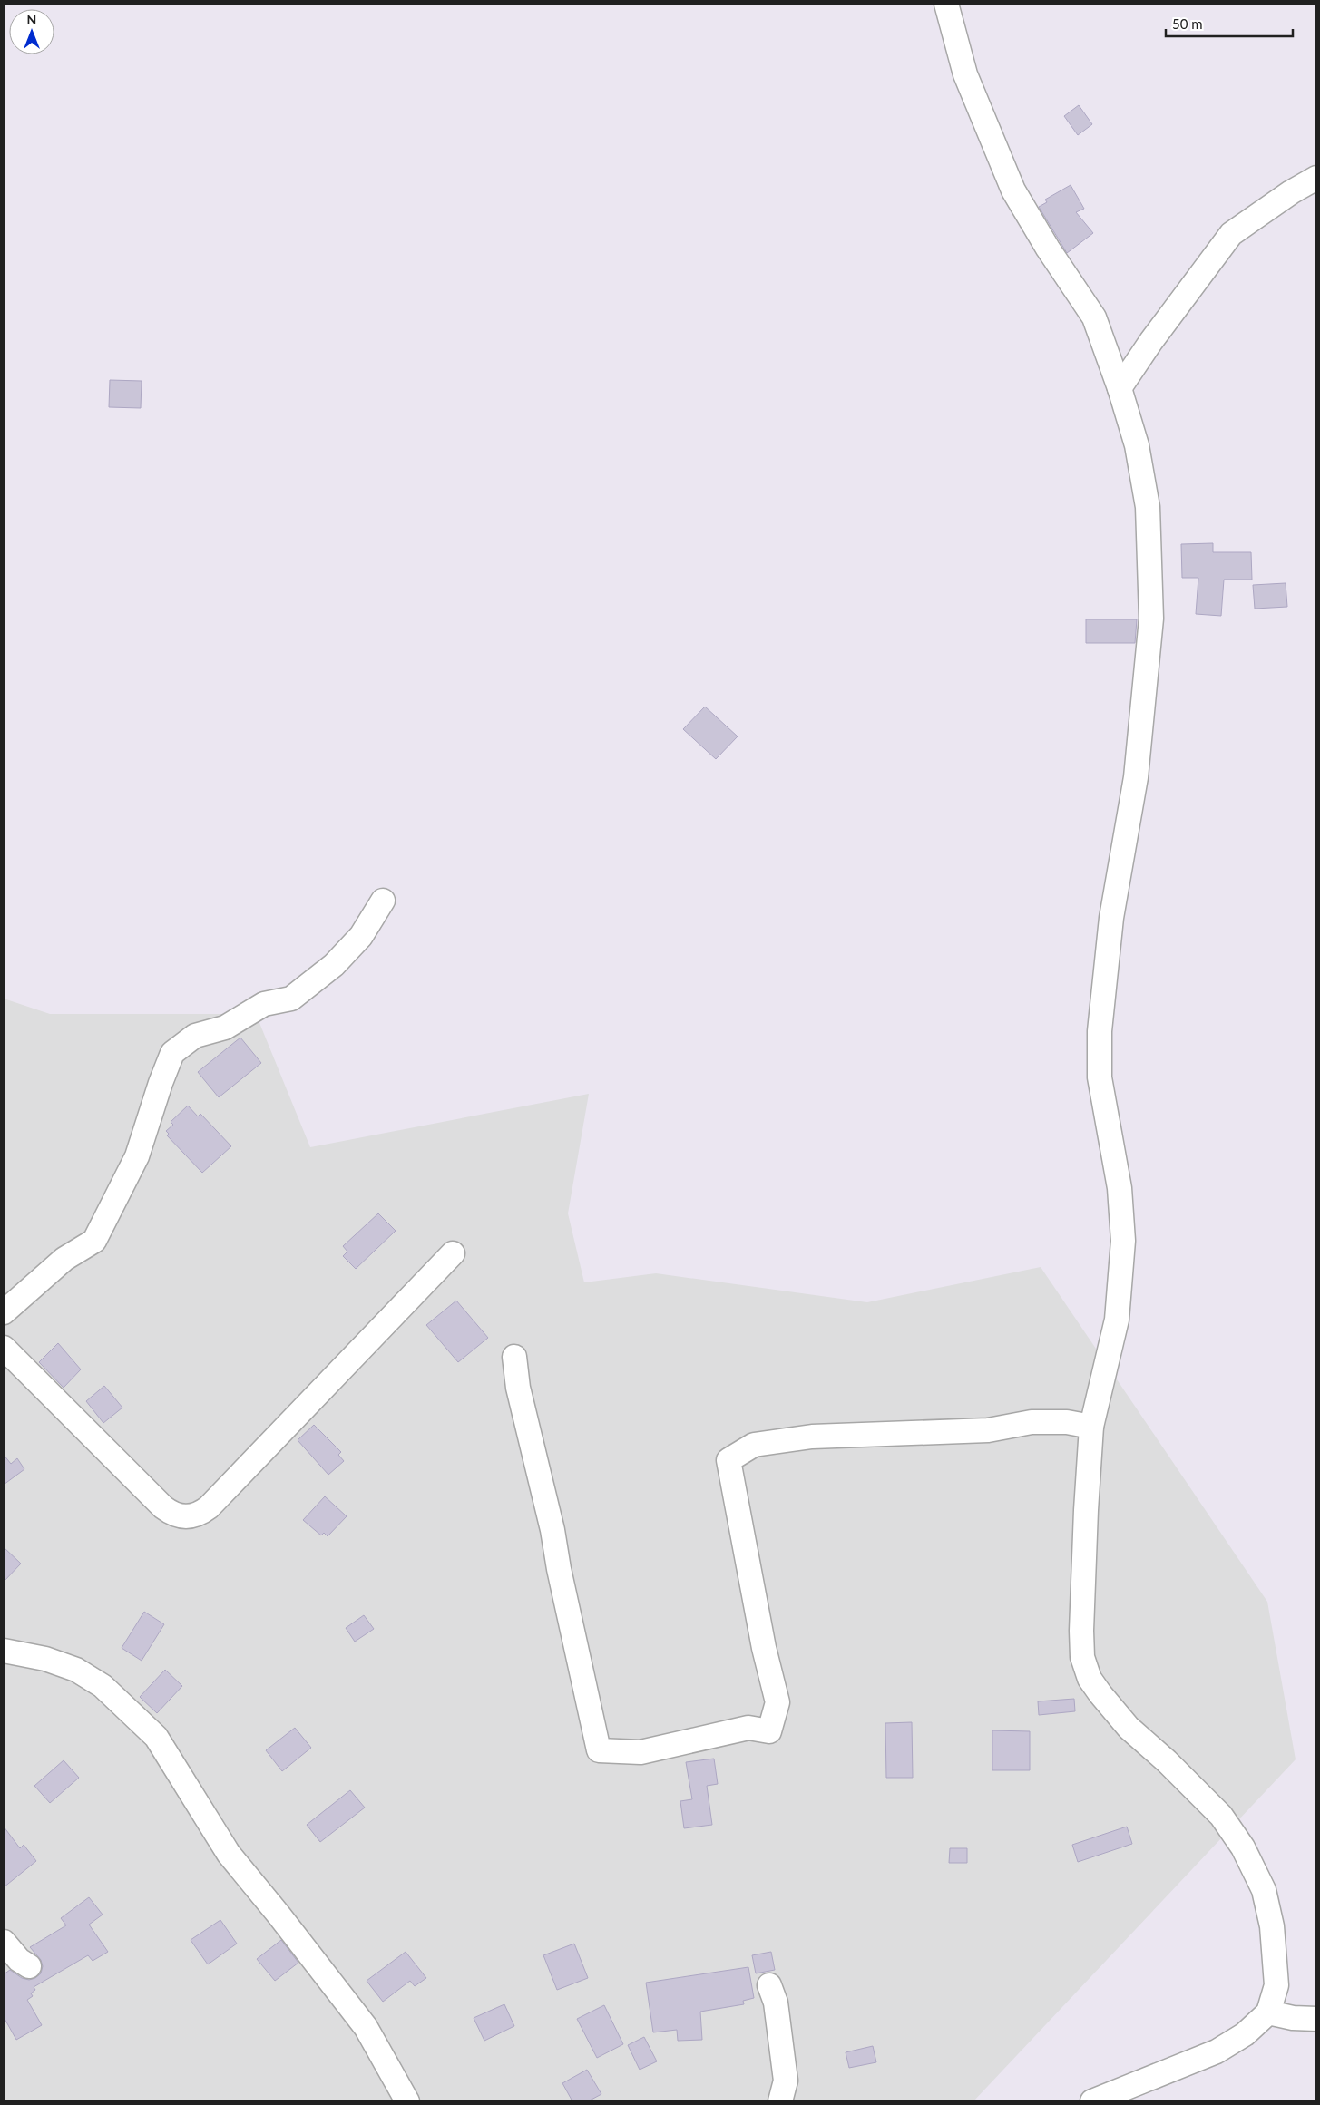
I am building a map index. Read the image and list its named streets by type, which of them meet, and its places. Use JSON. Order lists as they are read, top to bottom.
{
  "scale_bar": "50 m",
  "north": "top"
}
